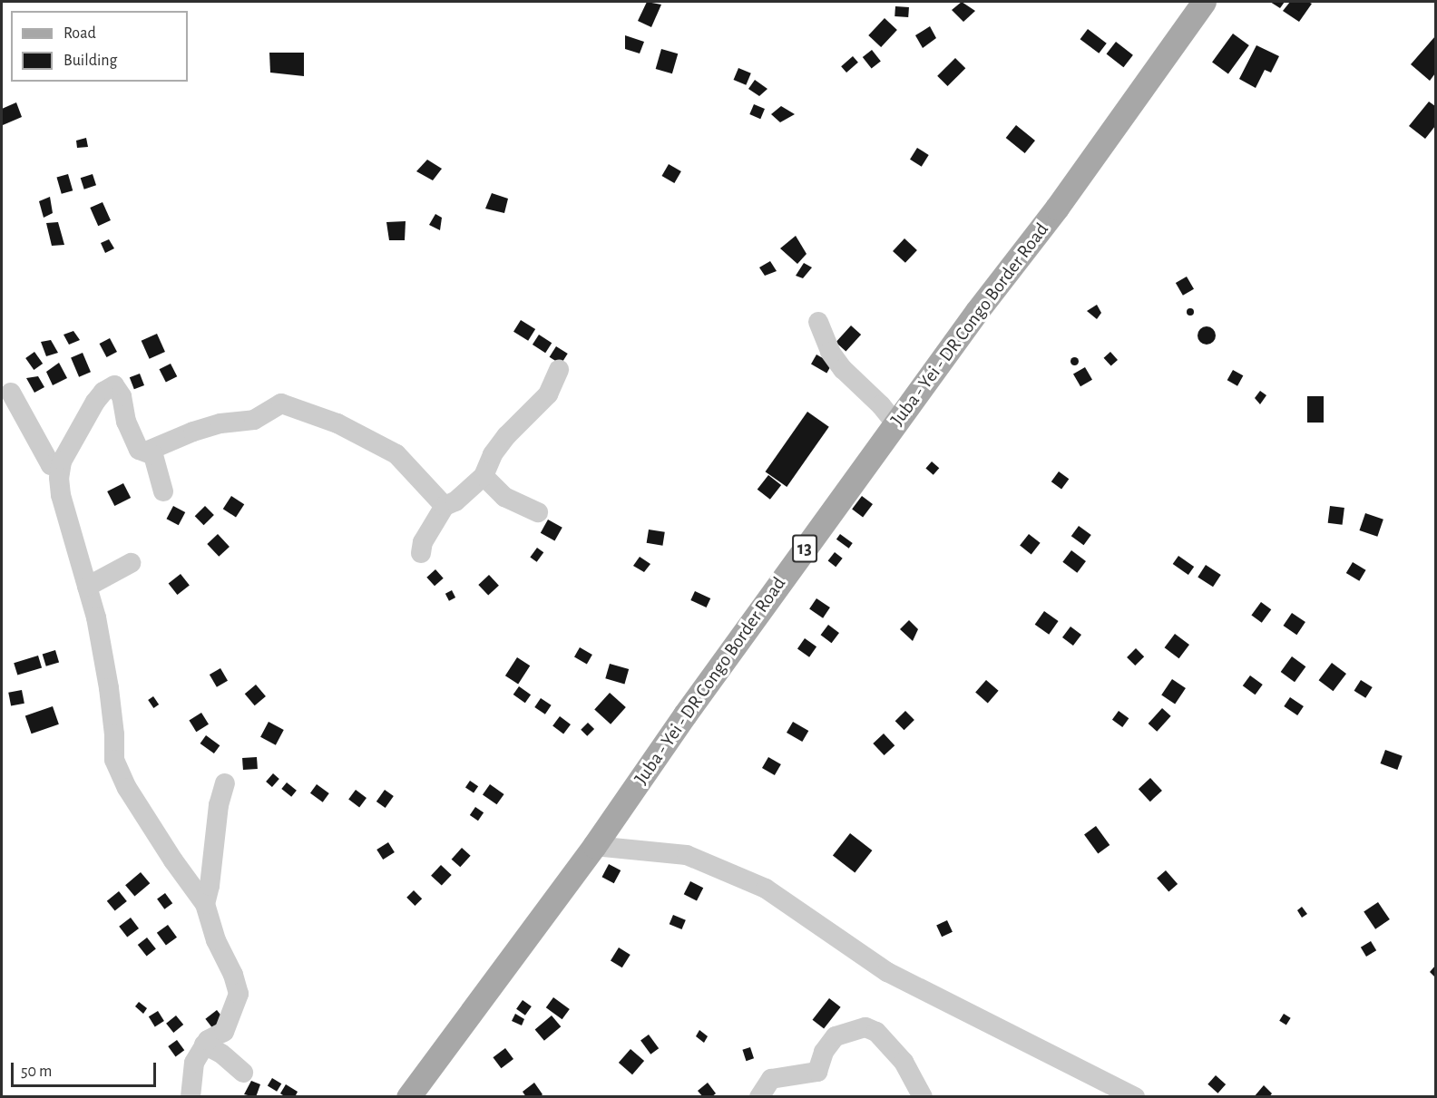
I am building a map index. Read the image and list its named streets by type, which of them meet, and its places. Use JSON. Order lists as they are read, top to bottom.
{
  "streets": {
    "main road": ["Juba - Yei - DR Congo Border Road", "13"]
  },
  "legend": ["Road", "Building"],
  "scale_bar": "50 m"
}
